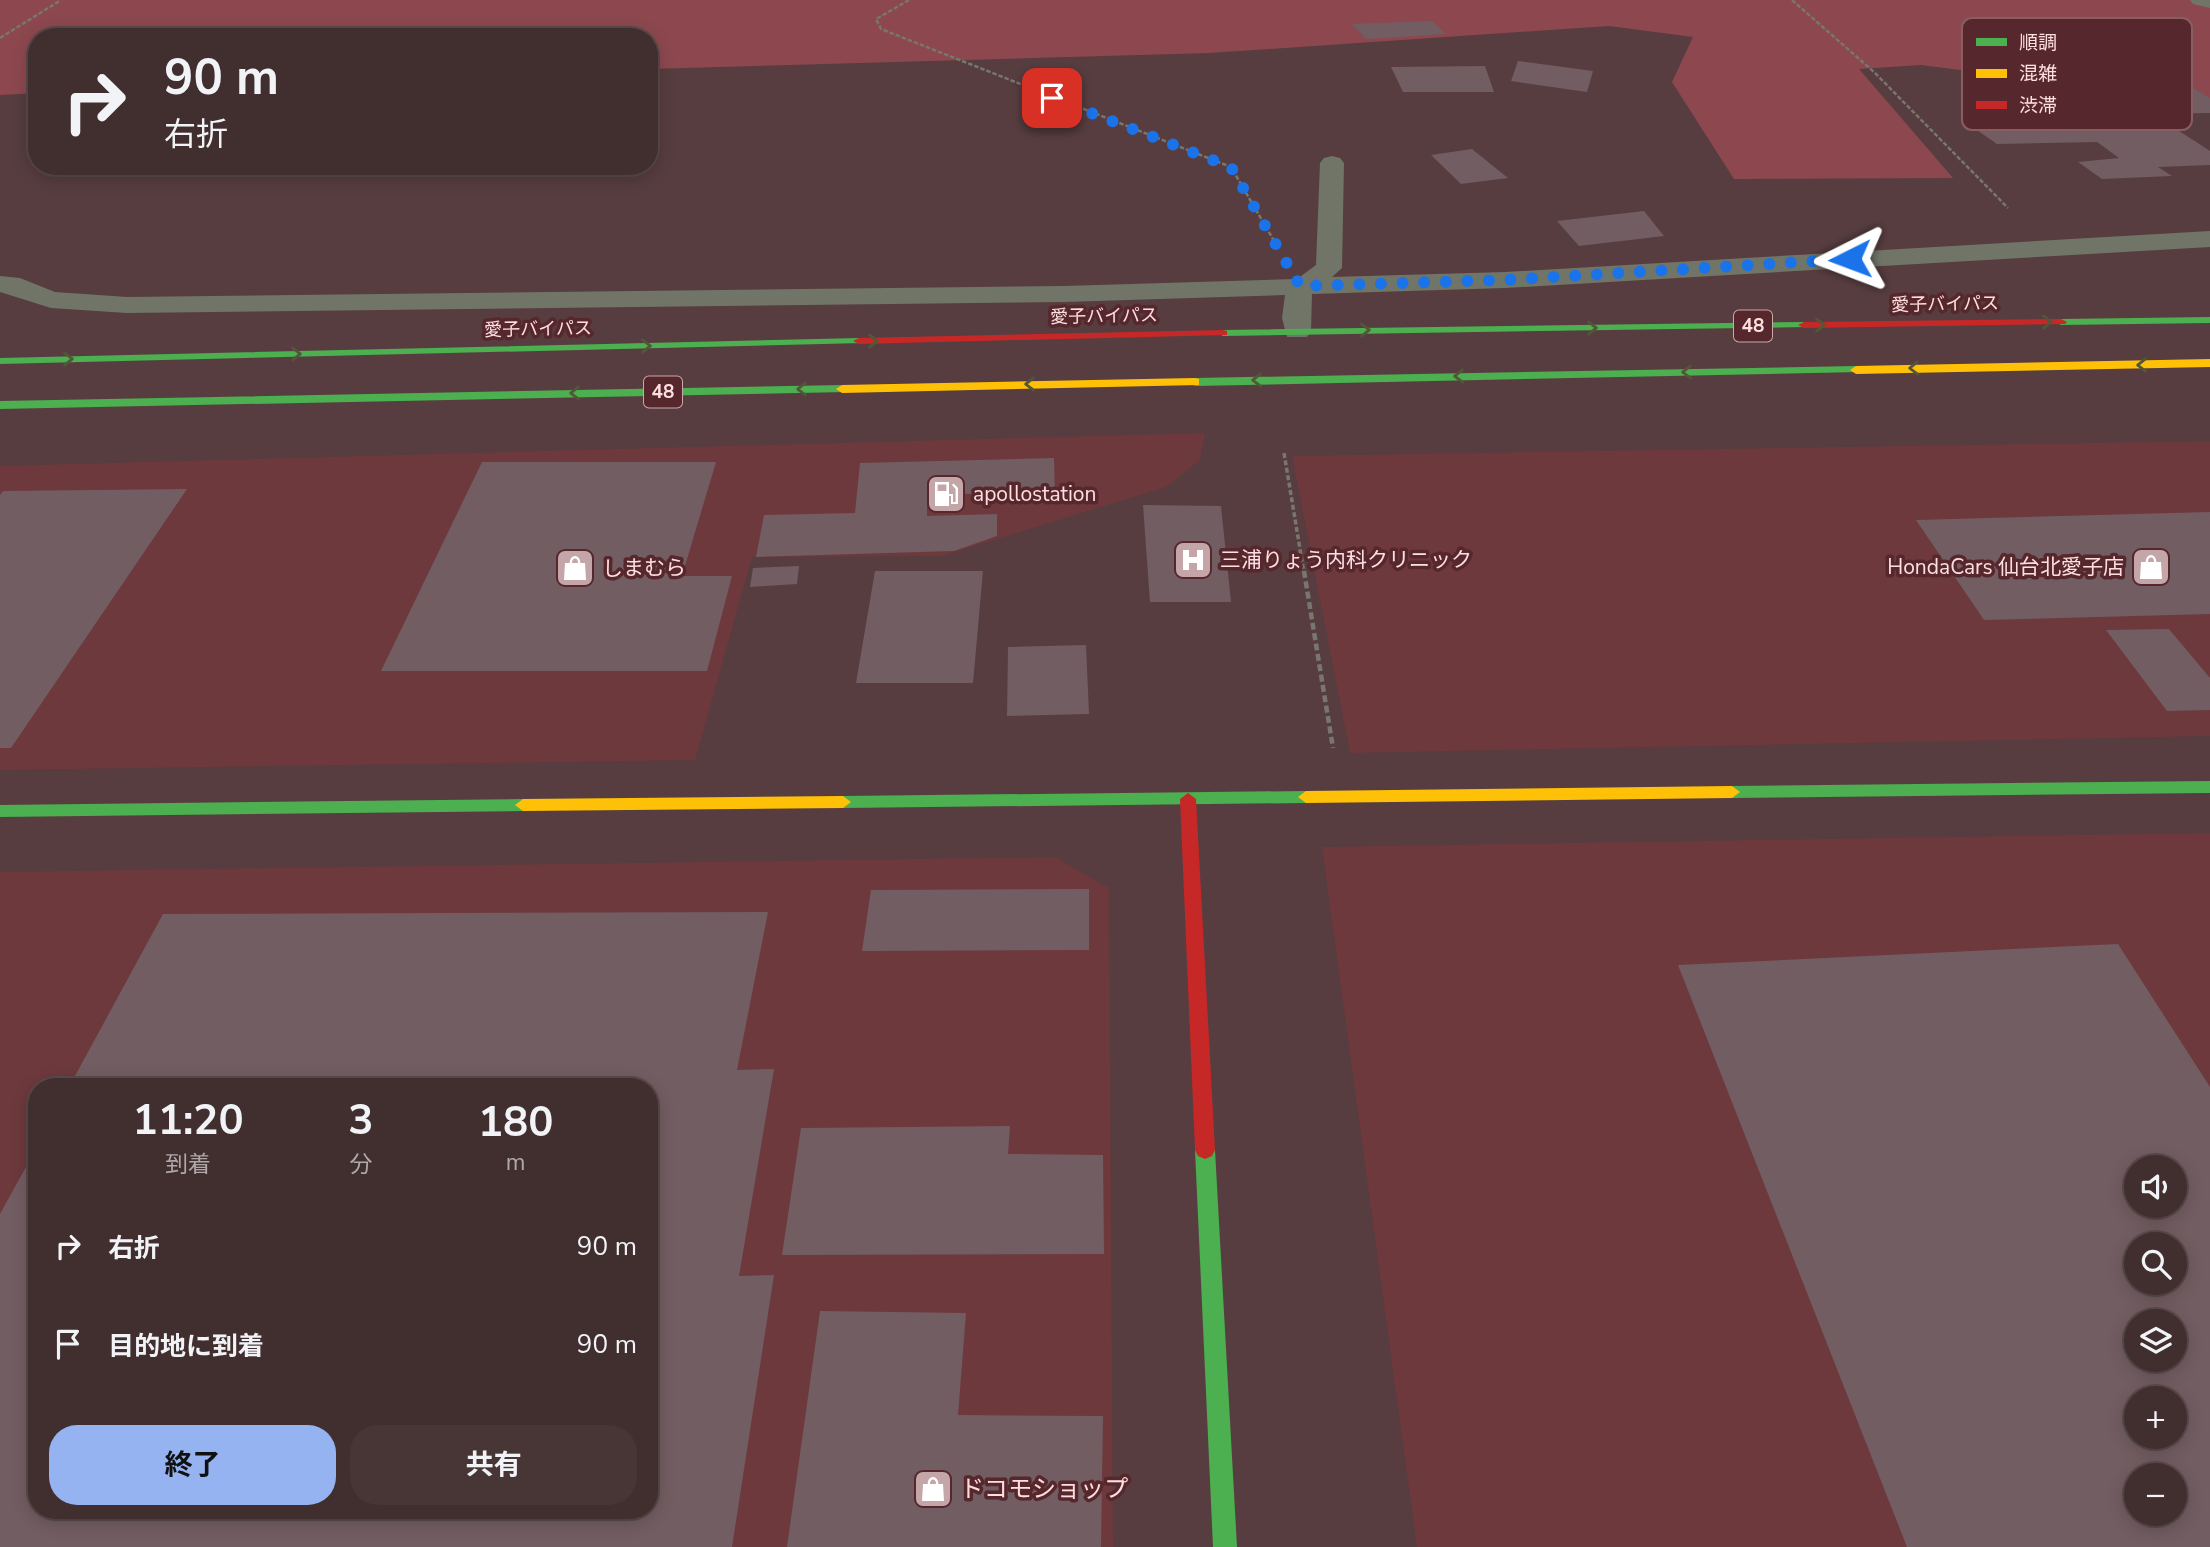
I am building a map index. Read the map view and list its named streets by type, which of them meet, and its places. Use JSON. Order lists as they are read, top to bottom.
{
  "streets": {
    "main road": ["愛子バイパス", "48"]
  },
  "places": {
    "fuel station": ["apollostation"],
    "hospital": ["三浦りょう内科クリニック"],
    "shop": ["HondaCars 仙台北愛子店", "しまむら", "ドコモショップ"]
  },
  "legend": ["順調", "混雑", "渋滞"],
  "page": {
    "turn": ["90 m", "右折"],
    "eta": [
      "11:20",
      "到着",
      "3",
      "分",
      "180",
      "m"
    ],
    "map_buttons": ["+", "−"],
    "list": [
      {
        "name": "右折",
        "value": "90 m"
      },
      {
        "name": "目的地に到着",
        "value": "90 m"
      }
    ],
    "buttons": ["終了", "共有"]
  }
}
